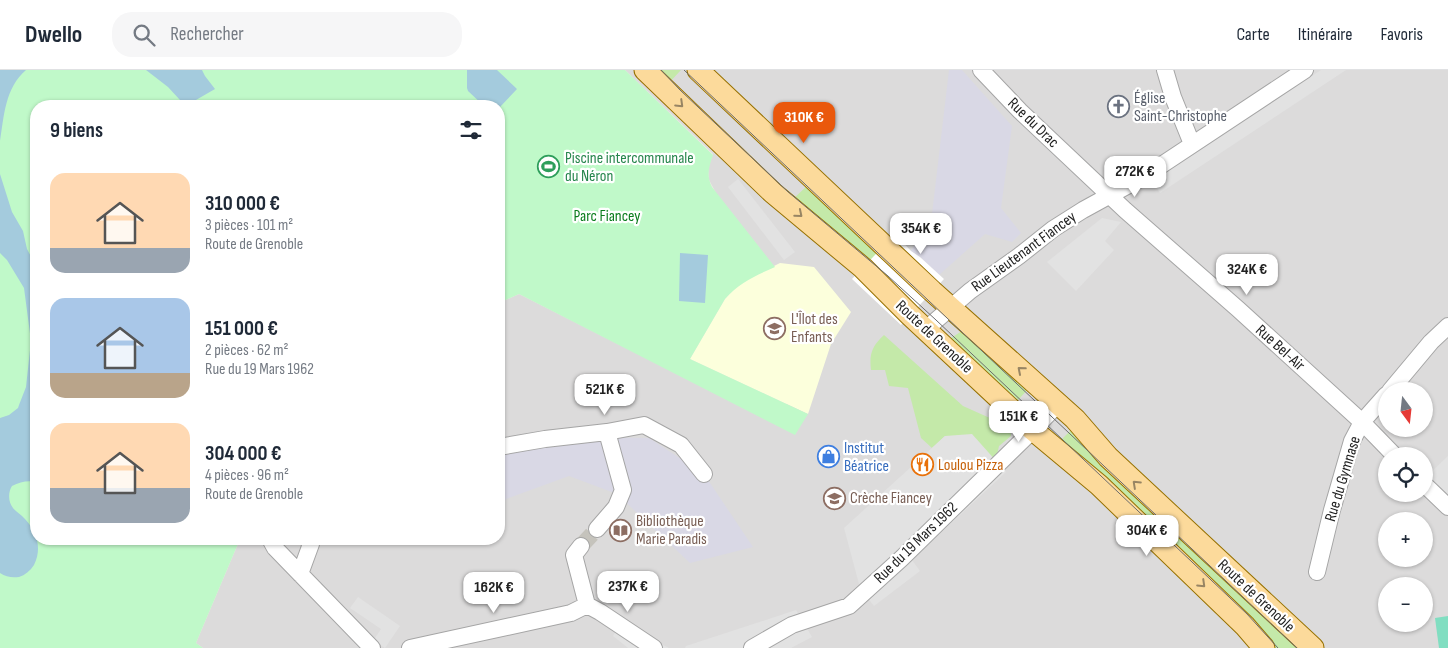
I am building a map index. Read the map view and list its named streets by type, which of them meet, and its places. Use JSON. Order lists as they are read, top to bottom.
{
  "streets": {
    "main road": ["Route de Grenoble"],
    "street": [
      "Rue du Drac",
      "Rue Lieutenant Fiancey",
      "Rue Bel-Air",
      "Rue du Gymnase",
      "Rue du 19 Mars 1962"
    ]
  },
  "crossings": [
    ["Rue du Drac", "Rue Lieutenant Fiancey"],
    ["Rue du Drac", "Rue Bel-Air"],
    ["Rue Lieutenant Fiancey", "Route de Grenoble"],
    ["Rue Lieutenant Fiancey", "Rue Bel-Air"],
    ["Route de Grenoble", "Rue du 19 Mars 1962"],
    ["Rue Bel-Air", "Rue du Gymnase"]
  ],
  "parks": ["Parc Fiancey"],
  "places": {
    "church": ["Église Saint-Christophe"],
    "sports": ["Piscine intercommunale du Néron"],
    "school or university": ["L'Îlot des Enfants", "Crèche Fiancey"],
    "shop": ["Institut Béatrice"],
    "restaurant": ["Loulou Pizza"],
    "library": ["Bibliothèque Marie Paradis"]
  },
  "north": "bottom",
  "page": {
    "header": "Dwello",
    "search": "Rechercher",
    "nav": ["Carte", "Itinéraire", "Favoris"],
    "heading": "9 biens",
    "price": [
      "310K €",
      "272K €",
      "354K €",
      "324K €",
      "521K €",
      "151K €",
      "304K €",
      "237K €",
      "162K €"
    ],
    "list": [
      {
        "name": "310 000 €",
        "note": "3 pièces · 101 m² · Route de Grenoble"
      },
      {
        "name": "151 000 €",
        "note": "2 pièces · 62 m² · Rue du 19 Mars 1962"
      },
      {
        "name": "304 000 €",
        "note": "4 pièces · 96 m² · Route de Grenoble"
      }
    ],
    "map_buttons": ["+", "−"]
  }
}
